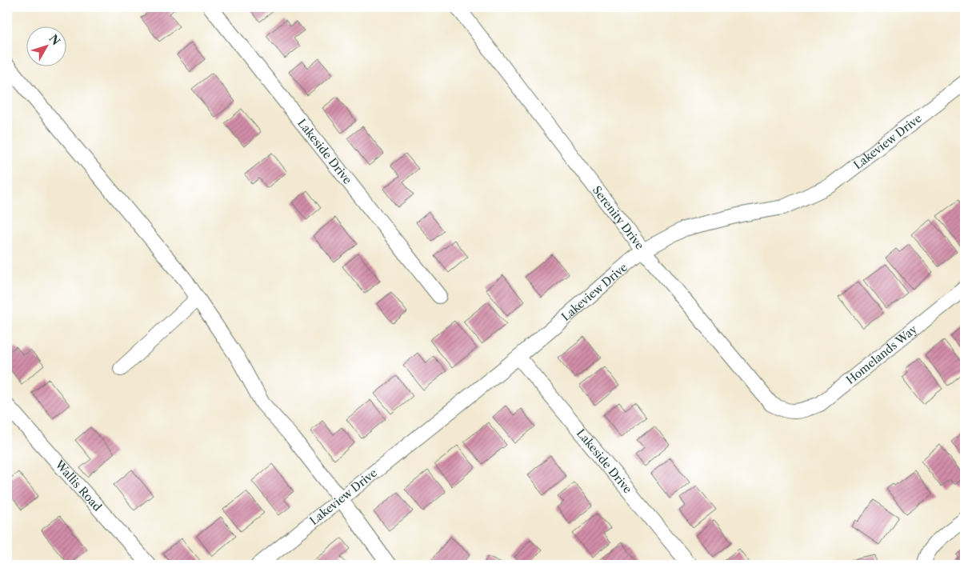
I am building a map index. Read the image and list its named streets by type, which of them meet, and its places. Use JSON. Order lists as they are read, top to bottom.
{
  "streets": {
    "street": [
      "Lakeview Drive",
      "Lakeside Drive",
      "Serenity Drive",
      "Homelands Way",
      "Wallis Road"
    ]
  },
  "crossings": [
    ["Lakeview Drive", "Lakeside Drive"],
    ["Lakeview Drive", "Serenity Drive"],
    ["Serenity Drive", "Homelands Way"]
  ],
  "north": "top right"
}
